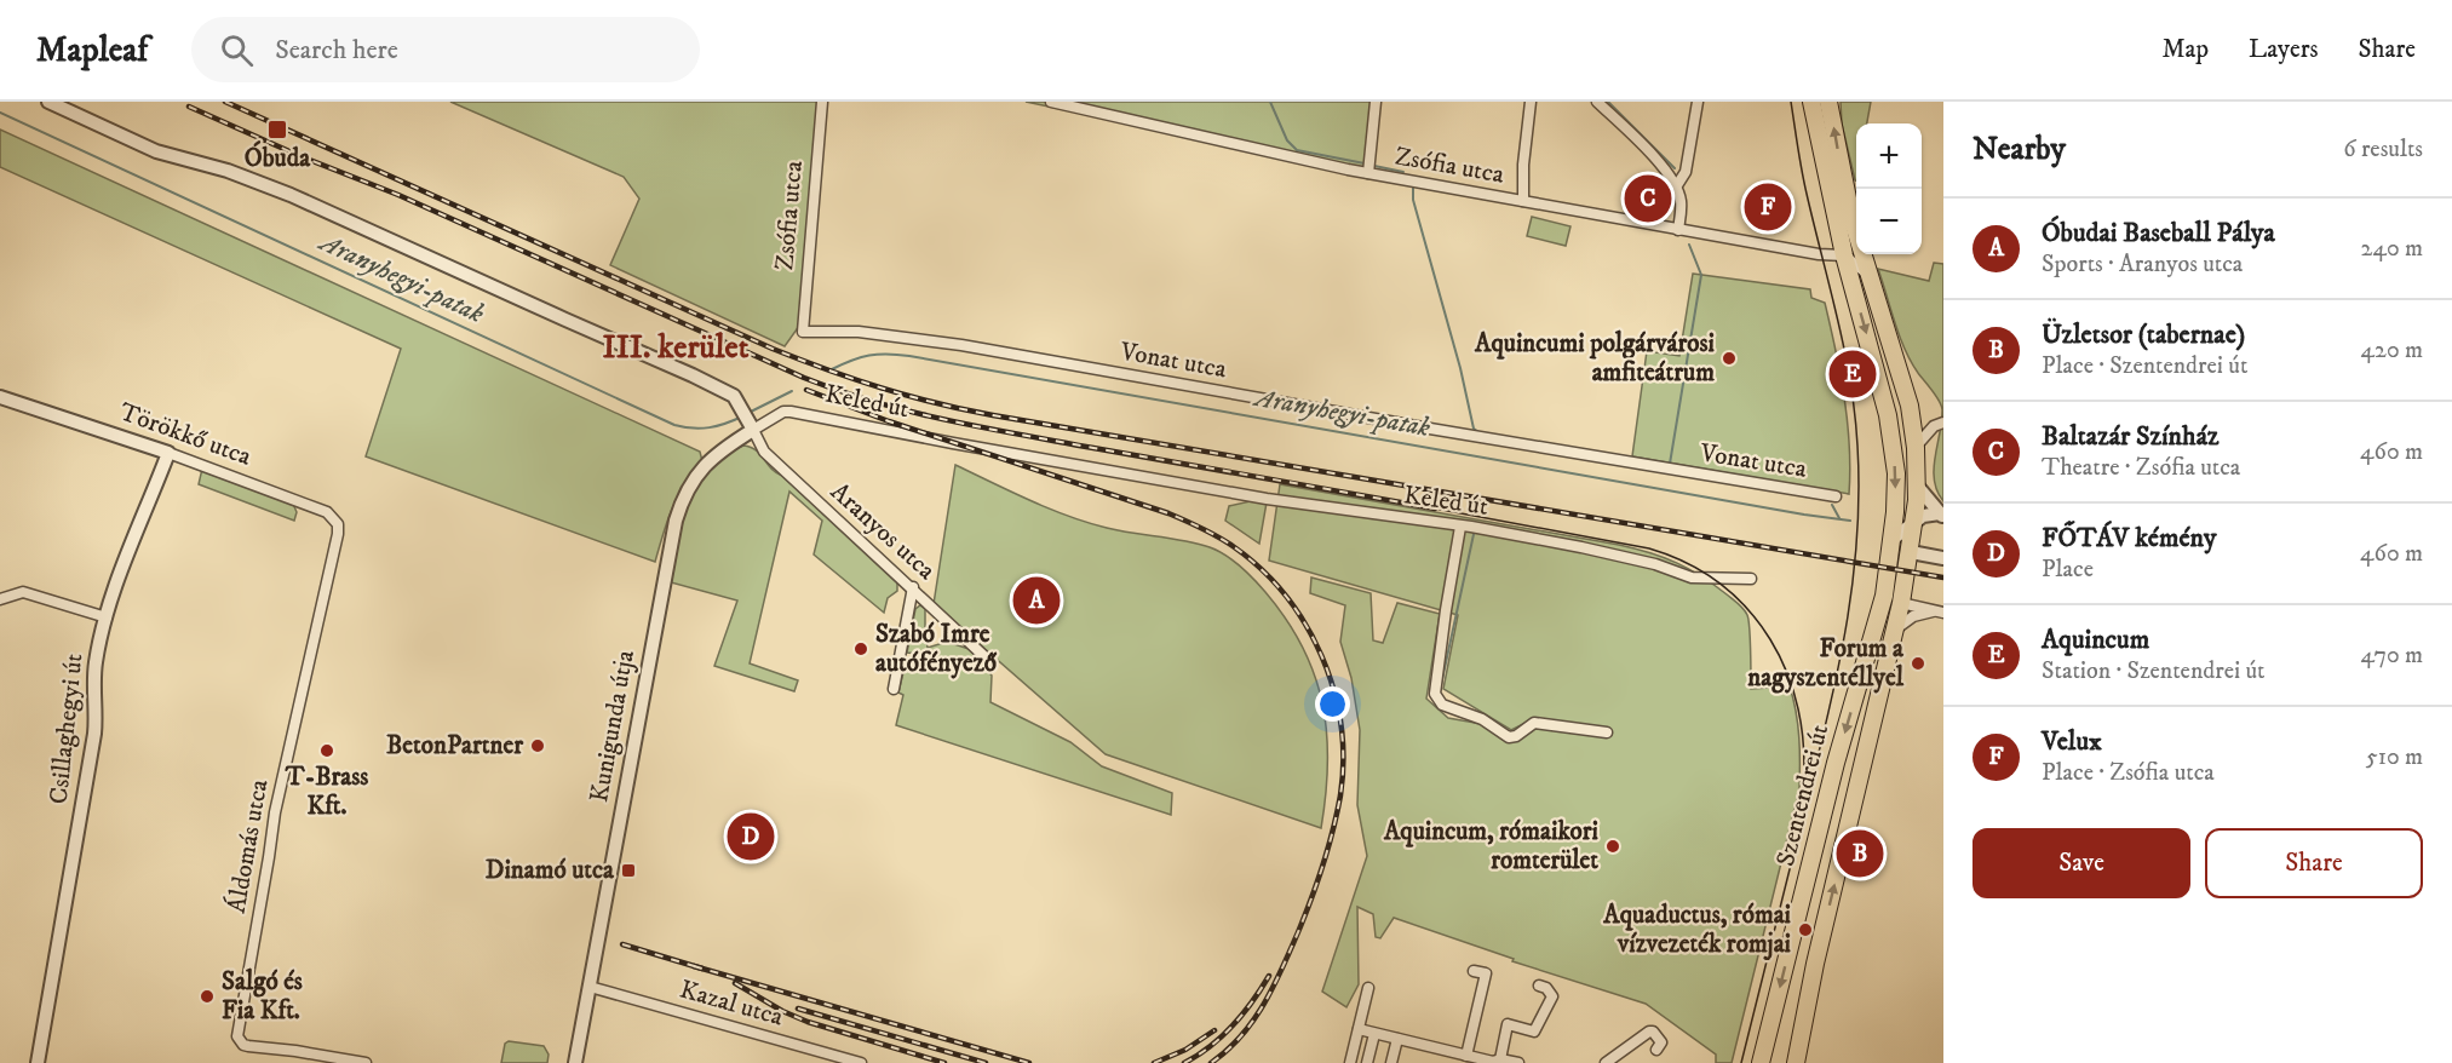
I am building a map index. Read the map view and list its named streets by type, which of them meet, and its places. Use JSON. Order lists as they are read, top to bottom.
{
  "streets": {
    "main road": ["Szentendrei út"],
    "street": [
      "Zsófia utca",
      "Vonat utca",
      "Keled út",
      "Törökkő utca",
      "Aranyos utca",
      "Kunigunda útja",
      "Csillaghegyi út",
      "Áldomás utca",
      "Kazal utca"
    ]
  },
  "crossings": [
    ["Zsófia utca", "Vonat utca"],
    ["Zsófia utca", "Szentendrei út"],
    ["Keled út", "Aranyos utca"],
    ["Keled út", "Kunigunda útja"],
    ["Törökkő utca", "Csillaghegyi út"],
    ["Törökkő utca", "Áldomás utca"],
    ["Aranyos utca", "Kunigunda útja"],
    ["Kunigunda útja", "Kazal utca"]
  ],
  "districts": ["III. kerület"],
  "water": ["Aranyhegyi-patak"],
  "places": {
    "transit": ["Óbuda", "Dinamó utca"],
    "other": [
      "Aquincumi polgárvárosi amfiteátrum",
      "Szabó Imre autófényező",
      "Forum a nagyszentéllyel",
      "BetonPartner",
      "T-Brass Kft.",
      "Aquincum, rómaikori romterület",
      "Aquaductus, római vízvezeték romjai",
      "Salgó és Fia Kft."
    ]
  },
  "page": {
    "header": "Mapleaf",
    "search": "Search here",
    "nav": ["Map", "Layers", "Share"],
    "heading": ["Nearby", "6 results"],
    "map_buttons": ["+", "−"],
    "pins": [
      "C",
      "F",
      "E",
      "A",
      "D",
      "B"
    ],
    "list": [
      {
        "mark": "A",
        "name": "Óbudai Baseball Pálya",
        "note": "Sports · Aranyos utca",
        "value": "240 m"
      },
      {
        "mark": "B",
        "name": "Üzletsor (tabernae)",
        "note": "Place · Szentendrei út",
        "value": "420 m"
      },
      {
        "mark": "C",
        "name": "Baltazár Színház",
        "note": "Theatre · Zsófia utca",
        "value": "460 m"
      },
      {
        "mark": "D",
        "name": "FŐTÁV kémény",
        "note": "Place",
        "value": "460 m"
      },
      {
        "mark": "E",
        "name": "Aquincum",
        "note": "Station · Szentendrei út",
        "value": "470 m"
      },
      {
        "mark": "F",
        "name": "Velux",
        "note": "Place · Zsófia utca",
        "value": "510 m"
      }
    ],
    "buttons": ["Save", "Share"]
  }
}
